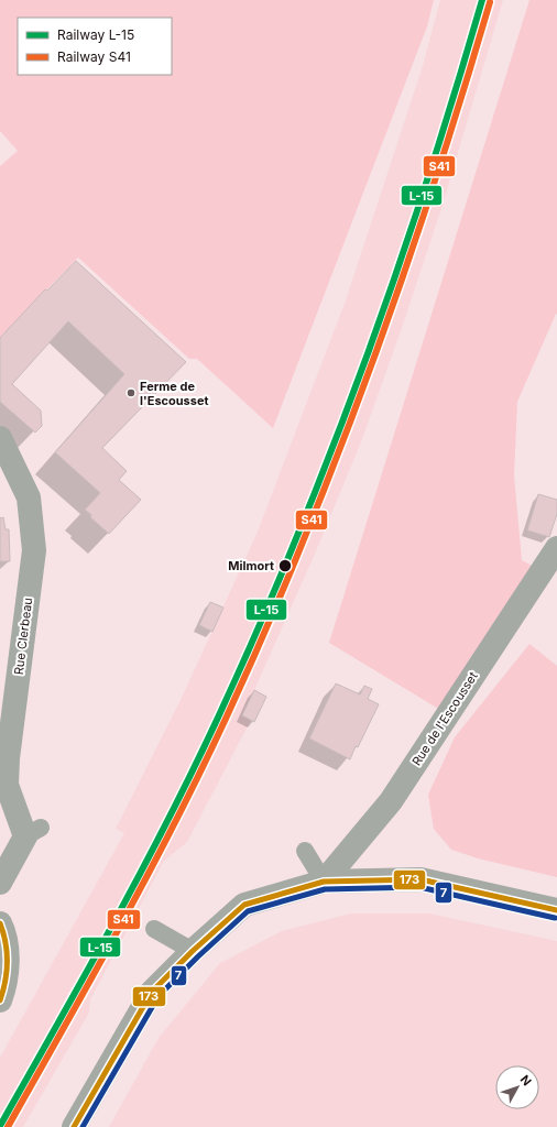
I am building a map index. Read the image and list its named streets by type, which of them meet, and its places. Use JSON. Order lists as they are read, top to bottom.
{
  "streets": {
    "street": ["Rue Clerbeau", "Rue de l'Escousset"]
  },
  "places": ["Ferme de l'Escousset", "Milmort"],
  "lines": [
    "rail line L-15",
    "rail line S41",
    "transit line 173",
    "transit line 7"
  ],
  "legend": ["Railway L-15", "Railway S41"],
  "north": "top right"
}
